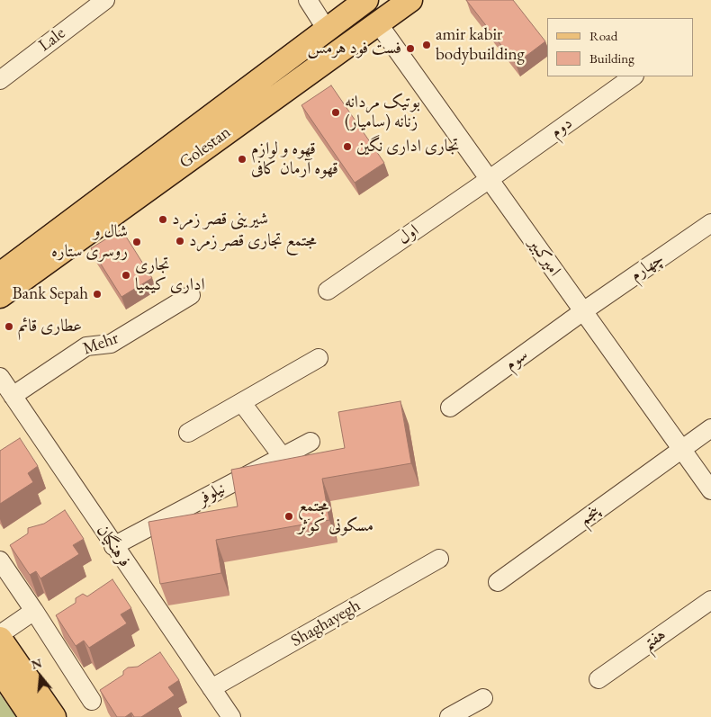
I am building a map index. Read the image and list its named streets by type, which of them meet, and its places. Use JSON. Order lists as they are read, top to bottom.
{
  "streets": {
    "main road": ["Golestan"],
    "street": [
      "Lale",
      "دوم",
      "اول",
      "امیرکبیر",
      "چهارم",
      "Mehr",
      "سوم",
      "نیلوفر",
      "پنجم",
      "فرهنگیان",
      "Shaghayegh",
      "هفتم"
    ]
  },
  "crossings": [
    ["دوم", "اول"],
    ["دوم", "امیرکبیر"],
    ["Golestan", "امیرکبیر"],
    ["اول", "امیرکبیر"],
    ["امیرکبیر", "چهارم"],
    ["امیرکبیر", "سوم"],
    ["امیرکبیر", "پنجم"],
    ["چهارم", "سوم"],
    ["Mehr", "فرهنگیان"],
    ["نیلوفر", "فرهنگیان"],
    ["فرهنگیان", "Shaghayegh"]
  ],
  "places": [
    "amir kabir bodybuilding",
    "فست فود هرمس",
    "بوتیک مردانه زنانه (سامیار)",
    "تجاری اداری نگین",
    "قهوه و لوازم قهوه آرمان کافی",
    "شیرینی قصر زمرد",
    "مجتمع تجاری قصر زمرد",
    "شال و روسری ستاره",
    "تجاری اداری کیمیا",
    "Bank Sepah",
    "عطاری قائم",
    "مجتمع مسکونی کوثر"
  ],
  "legend": ["Road", "Building"],
  "north": "top"
}
